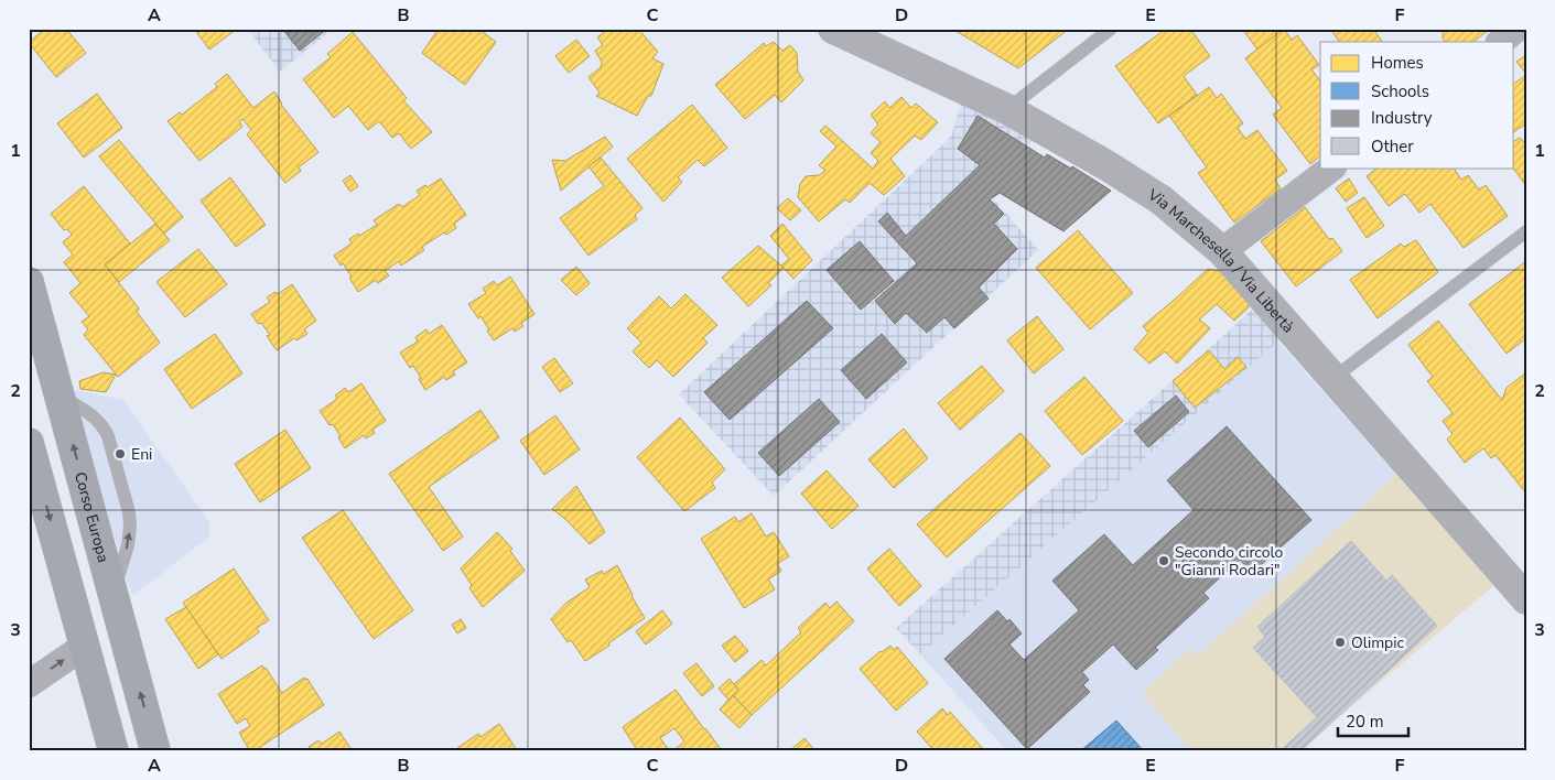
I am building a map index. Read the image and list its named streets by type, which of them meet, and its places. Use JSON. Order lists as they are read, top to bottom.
{
  "streets": {
    "main road": ["Corso Europa"],
    "street": ["Via Marchesella / Via Libertà"]
  },
  "places": ["Eni", "Secondo circolo \"Gianni Rodari\"", "Olimpic"],
  "legend": [
    "Homes",
    "Schools",
    "Industry",
    "Other"
  ],
  "scale_bar": "20 m",
  "grid": {
    "columns": [
      "A",
      "B",
      "C",
      "D",
      "E",
      "F"
    ],
    "rows": ["1", "2", "3"]
  }
}
